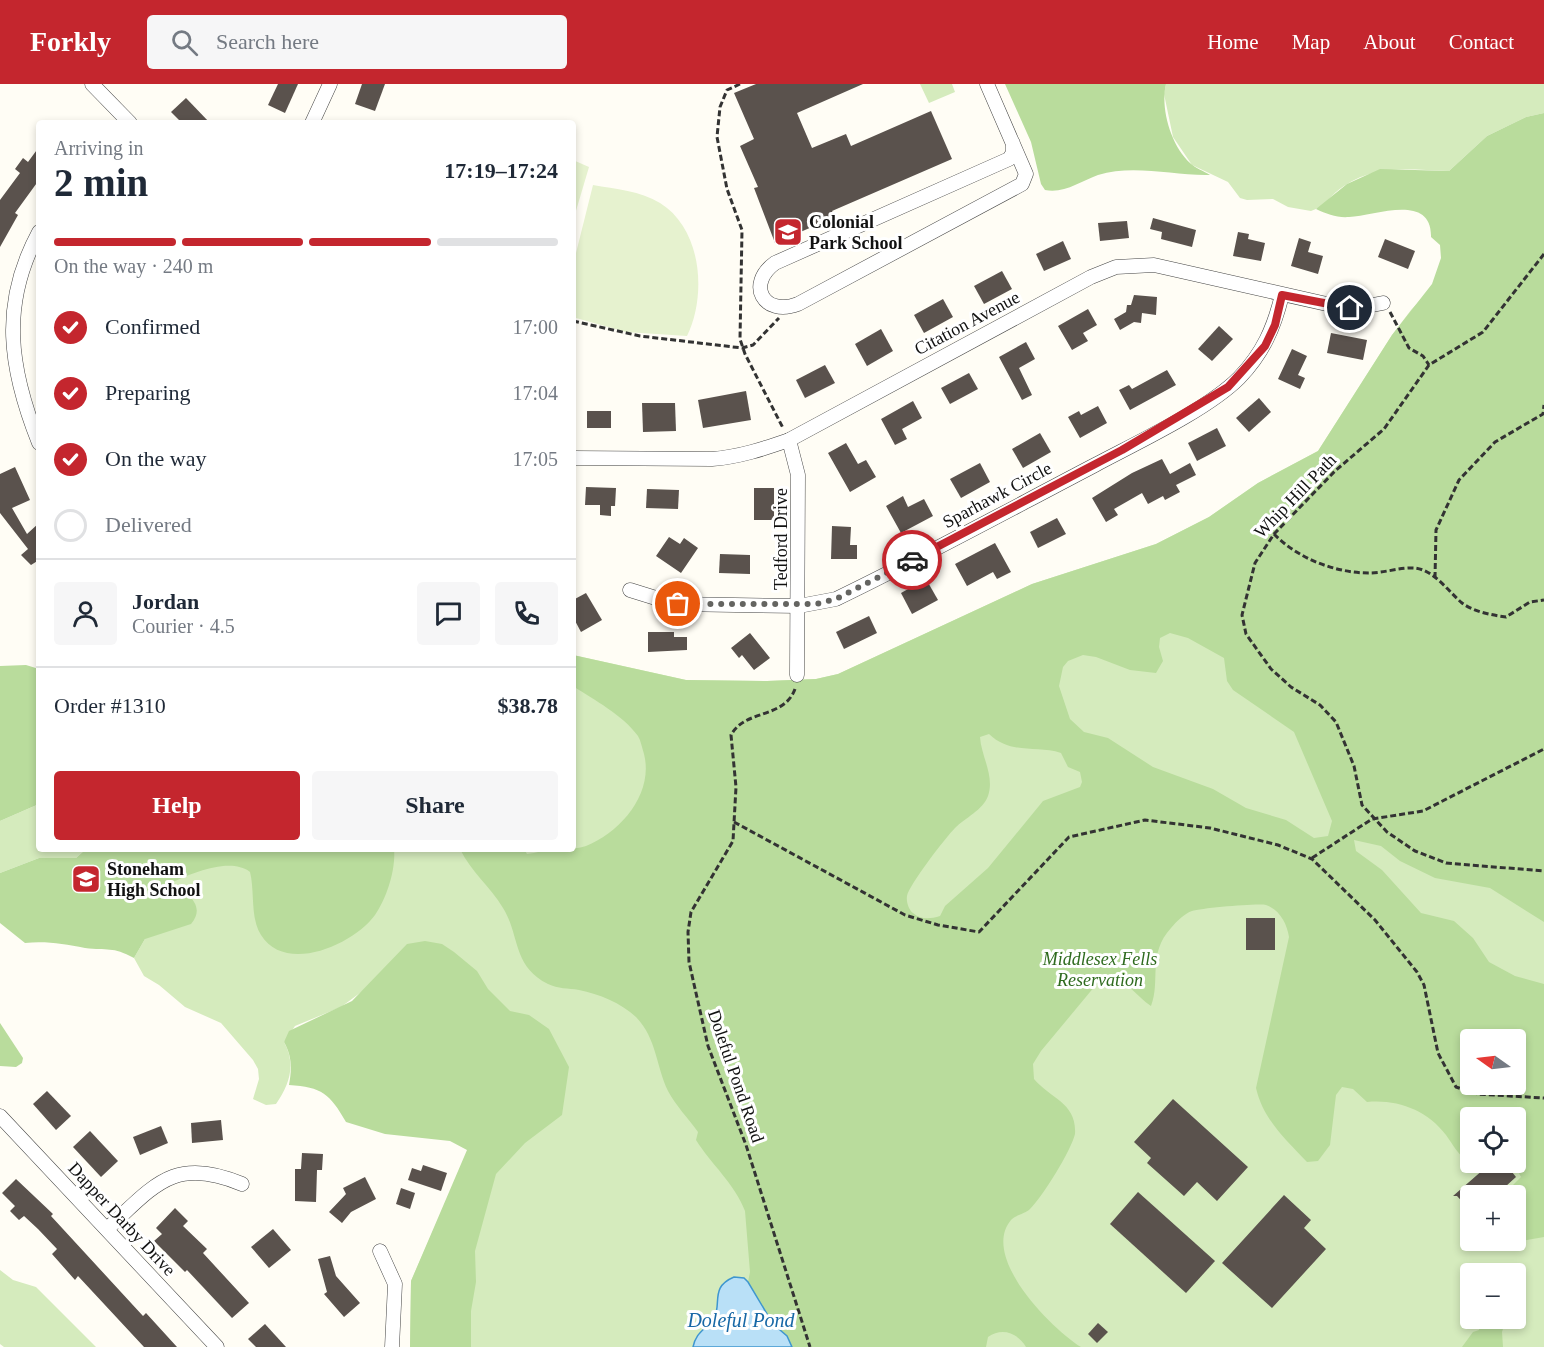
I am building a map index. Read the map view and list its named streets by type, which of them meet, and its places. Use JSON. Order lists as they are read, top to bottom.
{
  "streets": {
    "street": [
      "Citation Avenue",
      "Sparhawk Circle",
      "Tedford Drive",
      "Dapper Darby Drive"
    ],
    "path": ["Whip Hill Path", "Doleful Pond Road"]
  },
  "crossings": [
    ["Citation Avenue", "Sparhawk Circle"],
    ["Citation Avenue", "Tedford Drive"],
    ["Sparhawk Circle", "Tedford Drive"],
    ["Tedford Drive", "Doleful Pond Road"]
  ],
  "water": ["Doleful Pond"],
  "parks": ["Middlesex Fells Reservation"],
  "places": {
    "school or university": ["Colonial Park School", "Stoneham High School"]
  },
  "north": "left",
  "page": {
    "header": "Forkly",
    "search": "Search here",
    "nav": [
      "Home",
      "Map",
      "About",
      "Contact"
    ],
    "heading": ["2 min", "Arriving in", "17:19–17:24"],
    "panel": [
      "Jordan",
      "Courier · 4.5",
      "Order #1310",
      "$38.78"
    ],
    "bar": "On the way · 240 m",
    "list": [
      ["Confirmed", "17:00"],
      ["Preparing", "17:04"],
      ["On the way", "17:05"],
      "Delivered"
    ],
    "buttons": ["Help", "Share"],
    "map_buttons": ["+", "−"]
  }
}
